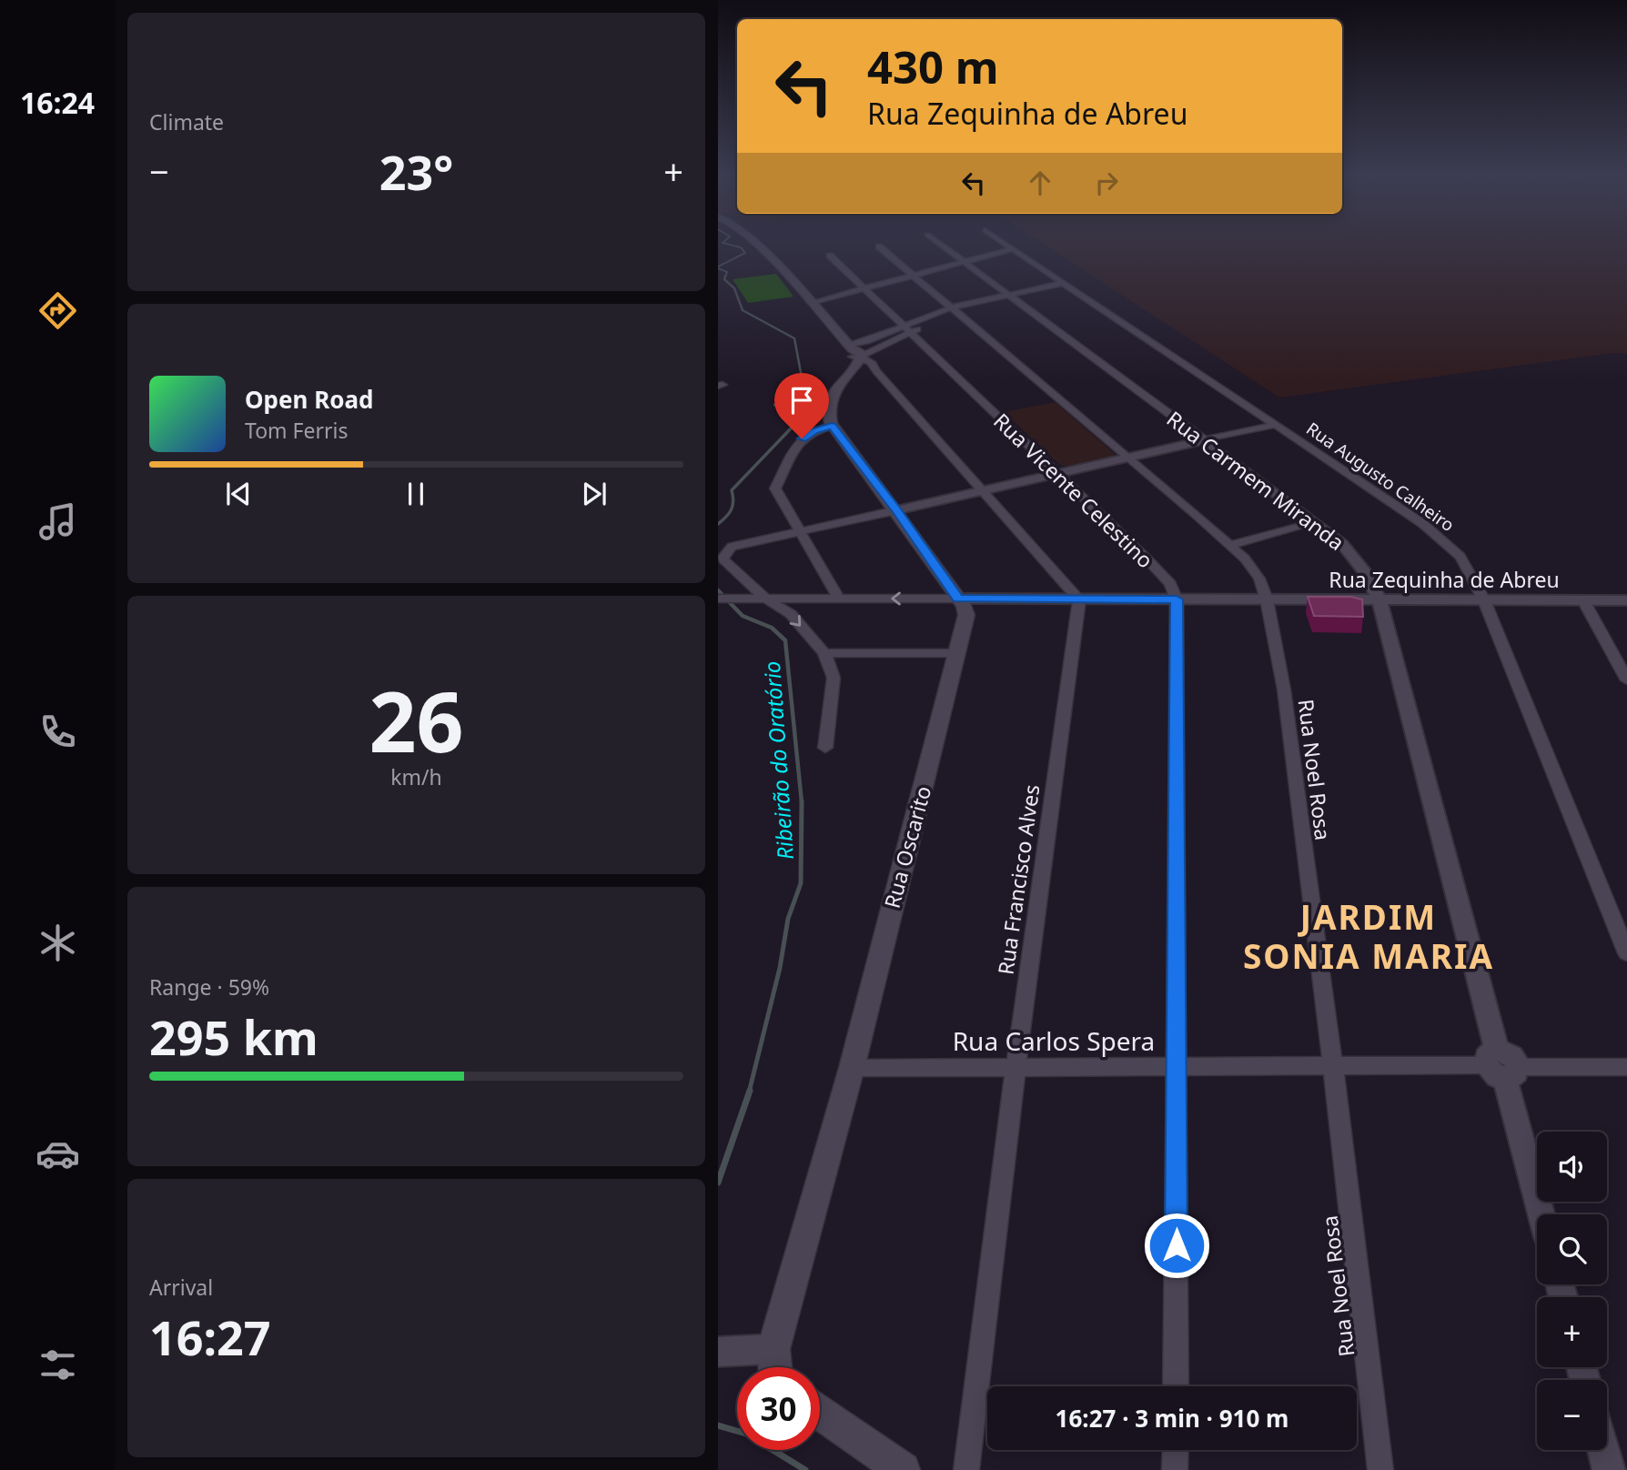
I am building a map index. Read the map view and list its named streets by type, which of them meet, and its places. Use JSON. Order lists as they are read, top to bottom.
{
  "streets": {
    "main road": ["Rua Oscarito"],
    "street": [
      "Rua Augusto Calheiro",
      "Rua Carmem Miranda",
      "Rua Vicente Celestino",
      "Rua Zequinha de Abreu",
      "Rua Noel Rosa",
      "Rua Francisco Alves",
      "Rua Carlos Spera"
    ]
  },
  "crossings": [
    ["Rua Augusto Calheiro", "Rua Zequinha de Abreu"],
    ["Rua Carmem Miranda", "Rua Zequinha de Abreu"],
    ["Rua Carmem Miranda", "Rua Carlos Spera"],
    ["Rua Vicente Celestino", "Rua Zequinha de Abreu"],
    ["Rua Zequinha de Abreu", "Rua Noel Rosa"],
    ["Rua Zequinha de Abreu", "Rua Oscarito"],
    ["Rua Zequinha de Abreu", "Rua Francisco Alves"],
    ["Rua Noel Rosa", "Rua Carlos Spera"],
    ["Rua Oscarito", "Rua Carlos Spera"],
    ["Rua Francisco Alves", "Rua Carlos Spera"]
  ],
  "districts": ["JARDIM SONIA MARIA"],
  "water": ["Ribeirão do Oratório"],
  "page": {
    "tabs": "16:24",
    "tile": [
      "Climate",
      ["26", "km/h"],
      ["Range · 59%", "295 km"],
      ["Arrival", "16:27"]
    ],
    "turn": ["430 m", "Rua Zequinha de Abreu"],
    "heat": ["−", "23°", "+"],
    "song": ["Open Road", "Tom Ferris"],
    "map_buttons": ["+", "−"],
    "limit": "30",
    "trip": "16:27 · 3 min · 910 m"
  }
}
